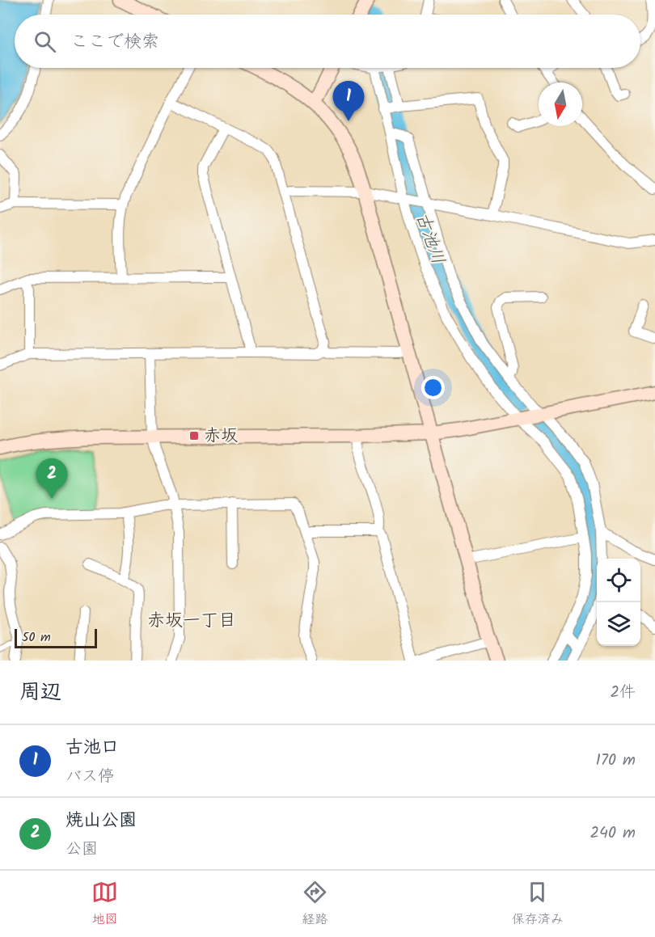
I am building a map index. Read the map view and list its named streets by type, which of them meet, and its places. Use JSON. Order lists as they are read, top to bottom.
{
  "districts": ["赤坂一丁目"],
  "water": ["古池川"],
  "places": {
    "transit": ["赤坂"]
  },
  "scale_bar": "50 m",
  "north": "bottom",
  "page": {
    "search": "ここで検索",
    "pins": ["1", "2"],
    "scale": "50 m",
    "heading": ["周辺", "2件"],
    "list": [
      {
        "mark": "1",
        "name": "古池口",
        "note": "バス停",
        "value": "170 m"
      },
      {
        "mark": "2",
        "name": "焼山公園",
        "note": "公園",
        "value": "240 m"
      }
    ],
    "nav": ["地図", "経路", "保存済み"]
  }
}
